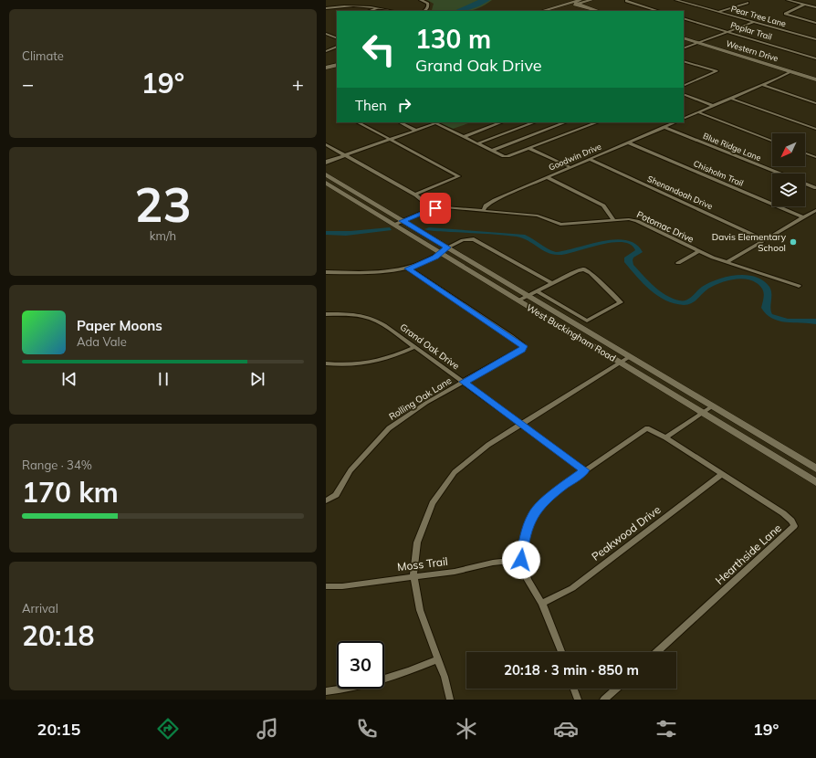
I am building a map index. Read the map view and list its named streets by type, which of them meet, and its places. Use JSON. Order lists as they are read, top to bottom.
{
  "streets": {
    "main road": ["Western Drive", "West Buckingham Road"],
    "street": [
      "Pear Tree Lane",
      "Poplar Trail",
      "Blue Ridge Lane",
      "Goodwin Drive",
      "Chisholm Trail",
      "Shenandoah Drive",
      "Potomac Drive",
      "Grand Oak Drive",
      "Rolling Oak Lane",
      "Peakwood Drive",
      "Hearthside Lane",
      "Moss Trail"
    ]
  },
  "crossings": [
    ["Blue Ridge Lane", "Goodwin Drive"],
    ["Goodwin Drive", "Chisholm Trail"],
    ["Goodwin Drive", "Shenandoah Drive"],
    ["Goodwin Drive", "Potomac Drive"],
    ["Potomac Drive", "West Buckingham Road"],
    ["Grand Oak Drive", "Rolling Oak Lane"],
    ["Grand Oak Drive", "Hearthside Lane"],
    ["Peakwood Drive", "Hearthside Lane"]
  ],
  "places": ["Davis Elementary School"],
  "north": "bottom left",
  "page": {
    "tile": [
      "Climate",
      ["23", "km/h"],
      ["Range · 34%", "170 km"],
      ["Arrival", "20:18"]
    ],
    "turn": ["130 m", "Grand Oak Drive"],
    "heat": ["−", "19°", "+"],
    "then": "Then",
    "song": ["Paper Moons", "Ada Vale"],
    "limit": "30",
    "trip": "20:18 · 3 min · 850 m",
    "tabs": ["20:15", "19°"]
  }
}
